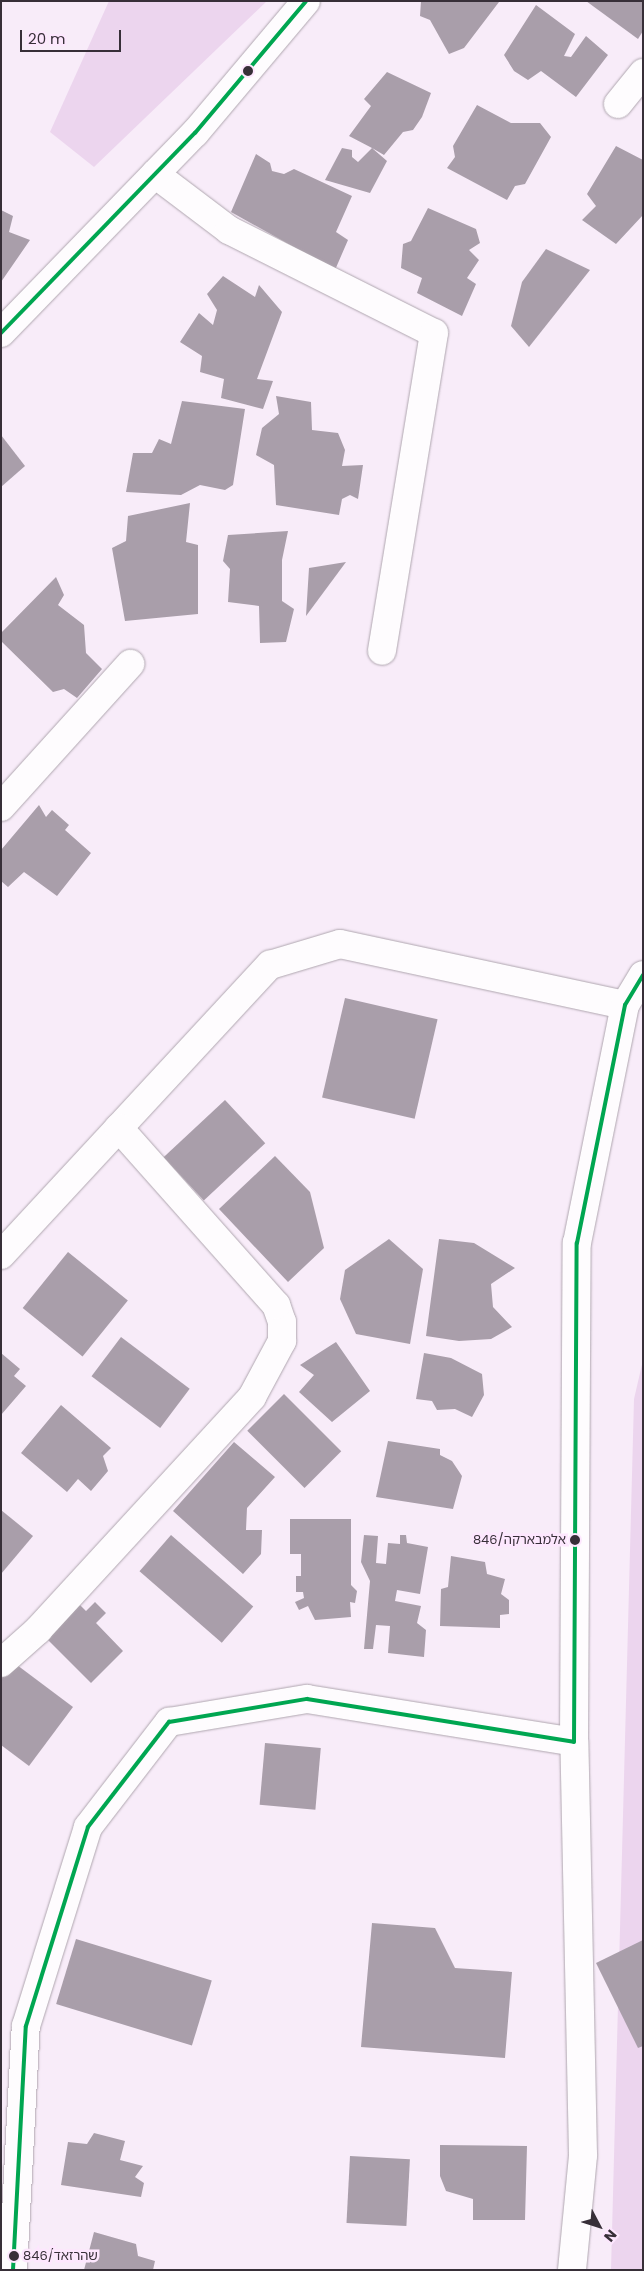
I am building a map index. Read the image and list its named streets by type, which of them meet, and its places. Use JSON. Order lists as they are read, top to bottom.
{
  "places": ["אלמבארקה/846", "846/שהרזאד"],
  "scale_bar": "20 m",
  "north": "bottom right"
}
